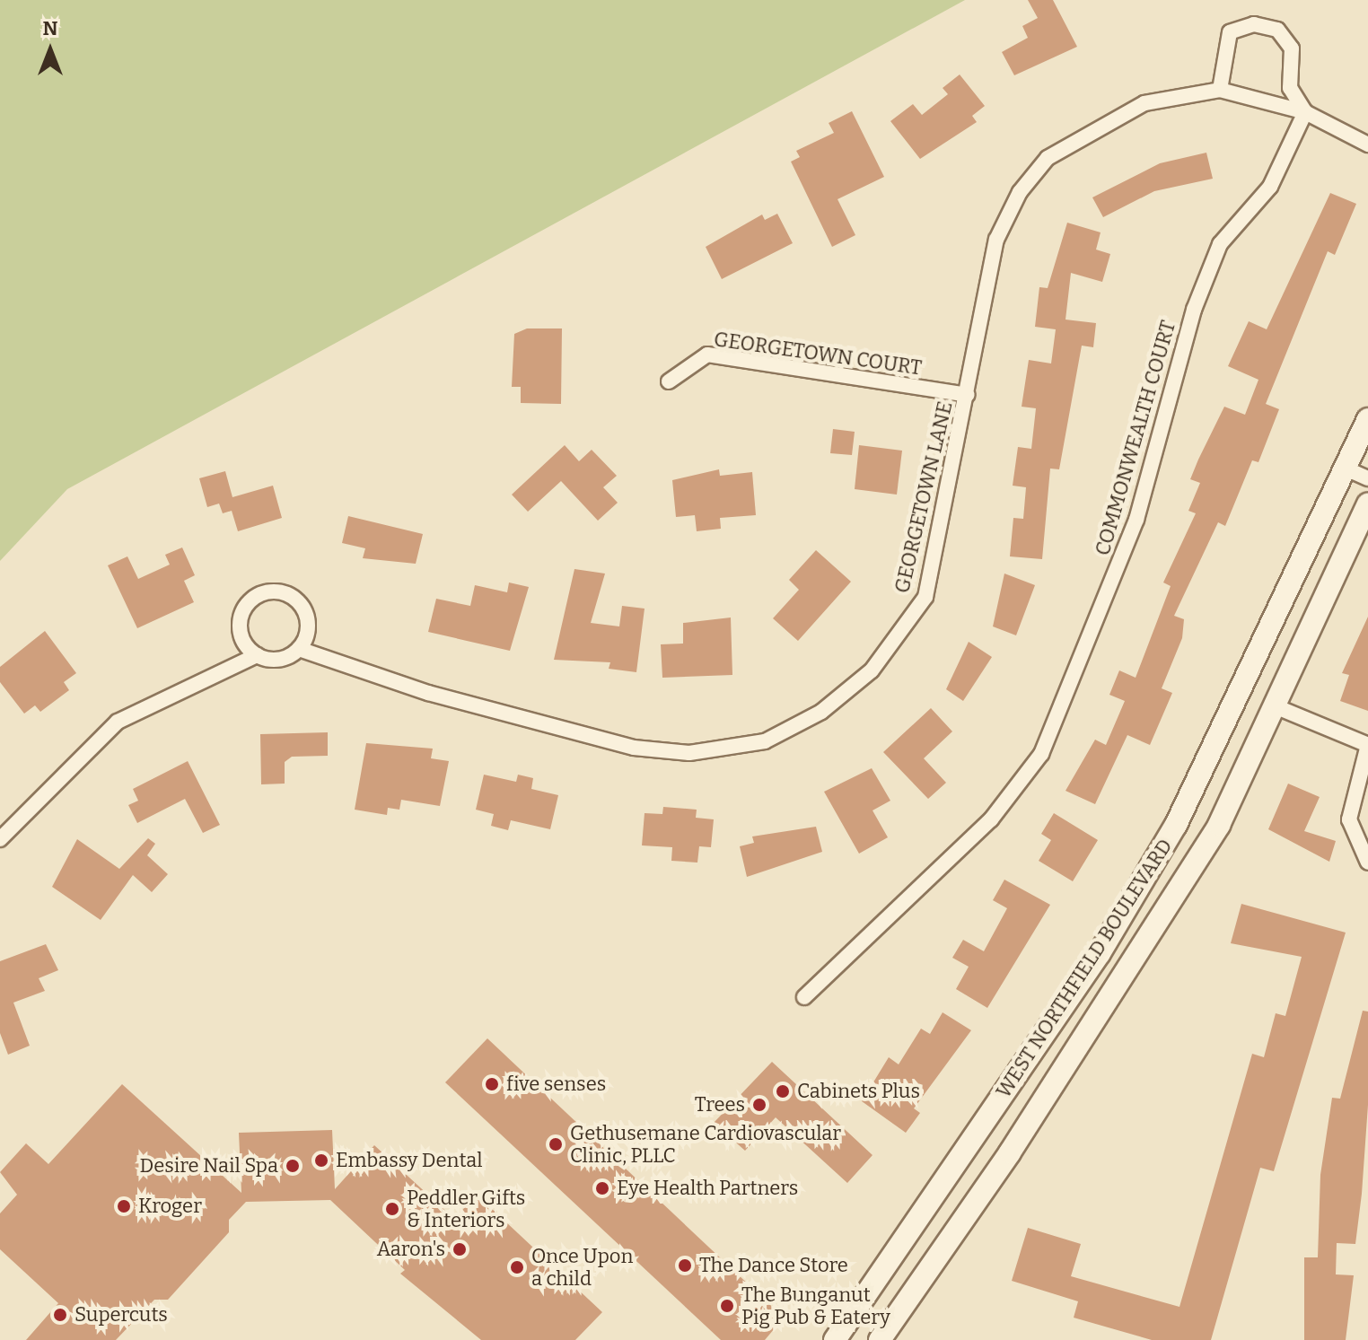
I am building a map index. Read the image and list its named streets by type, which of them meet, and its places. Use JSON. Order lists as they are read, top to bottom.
{
  "streets": {
    "main road": ["WEST NORTHFIELD BOULEVARD"],
    "street": ["GEORGETOWN COURT", "COMMONWEALTH COURT", "GEORGETOWN LANE"]
  },
  "crossings": [
    ["GEORGETOWN COURT", "GEORGETOWN LANE"],
    ["COMMONWEALTH COURT", "GEORGETOWN LANE"]
  ],
  "places": [
    "five senses",
    "Cabinets Plus",
    "Trees",
    "Gethusemane Cardiovascular Clinic, PLLC",
    "Embassy Dental",
    "Desire Nail Spa",
    "Eye Health Partners",
    "Kroger",
    "Peddler Gifts & Interiors",
    "Aaron's",
    "The Dance Store",
    "Once Upon a child",
    "The Bunganut Pig Pub & Eatery",
    "Supercuts"
  ],
  "north": "top"
}
